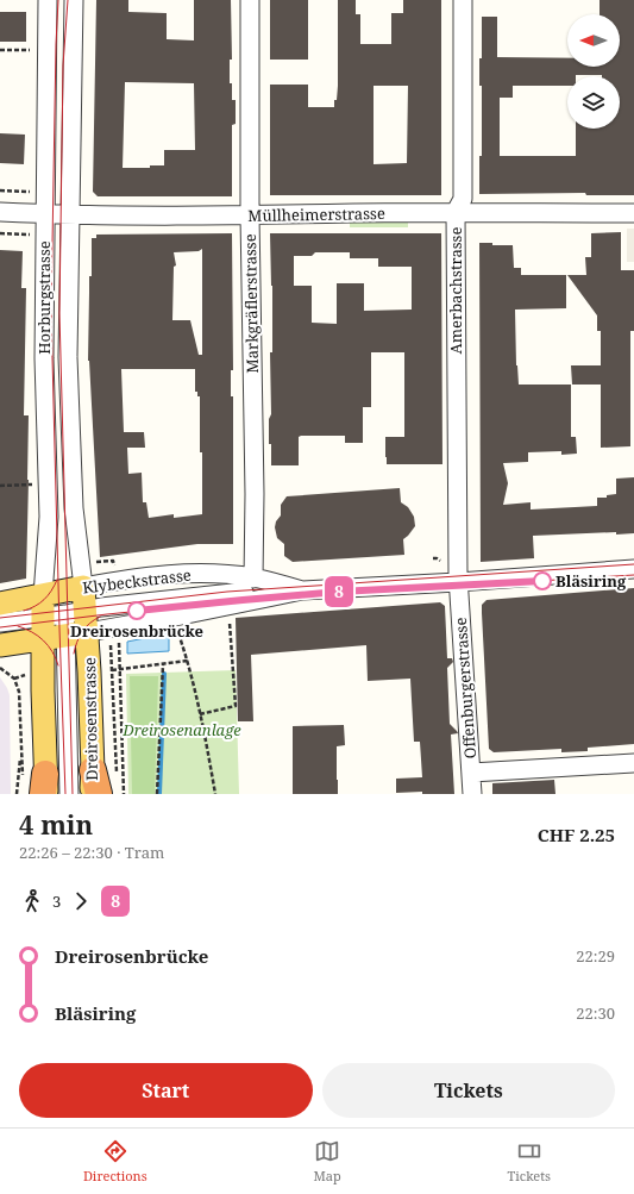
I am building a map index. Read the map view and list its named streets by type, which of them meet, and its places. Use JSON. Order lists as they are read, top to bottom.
{
  "streets": {
    "main road": ["Klybeckstrasse", "Dreirosenstrasse"],
    "street": [
      "Müllheimerstrasse",
      "Amerbachstrasse",
      "Horburgstrasse",
      "Markgräflerstrasse",
      "Offenburgerstrasse"
    ]
  },
  "crossings": [
    ["Müllheimerstrasse", "Amerbachstrasse"],
    ["Müllheimerstrasse", "Horburgstrasse"],
    ["Müllheimerstrasse", "Markgräflerstrasse"],
    ["Amerbachstrasse", "Klybeckstrasse"],
    ["Amerbachstrasse", "Offenburgerstrasse"],
    ["Horburgstrasse", "Klybeckstrasse"],
    ["Horburgstrasse", "Dreirosenstrasse"],
    ["Markgräflerstrasse", "Klybeckstrasse"],
    ["Klybeckstrasse", "Offenburgerstrasse"],
    ["Klybeckstrasse", "Dreirosenstrasse"]
  ],
  "parks": ["Dreirosenanlage"],
  "places": ["Bläsiring", "Dreirosenbrücke"],
  "lines": ["tram line 8"],
  "north": "left",
  "page": {
    "on_map": "8",
    "heading": ["4 min", "22:26 – 22:30 · Tram", "CHF 2.25"],
    "legs": ["3", "8"],
    "list": [
      {
        "name": "Dreirosenbrücke",
        "value": "22:29"
      },
      {
        "name": "Bläsiring",
        "value": "22:30"
      }
    ],
    "buttons": ["Start", "Tickets"],
    "tabs": ["Directions", "Map", "Tickets"]
  }
}
